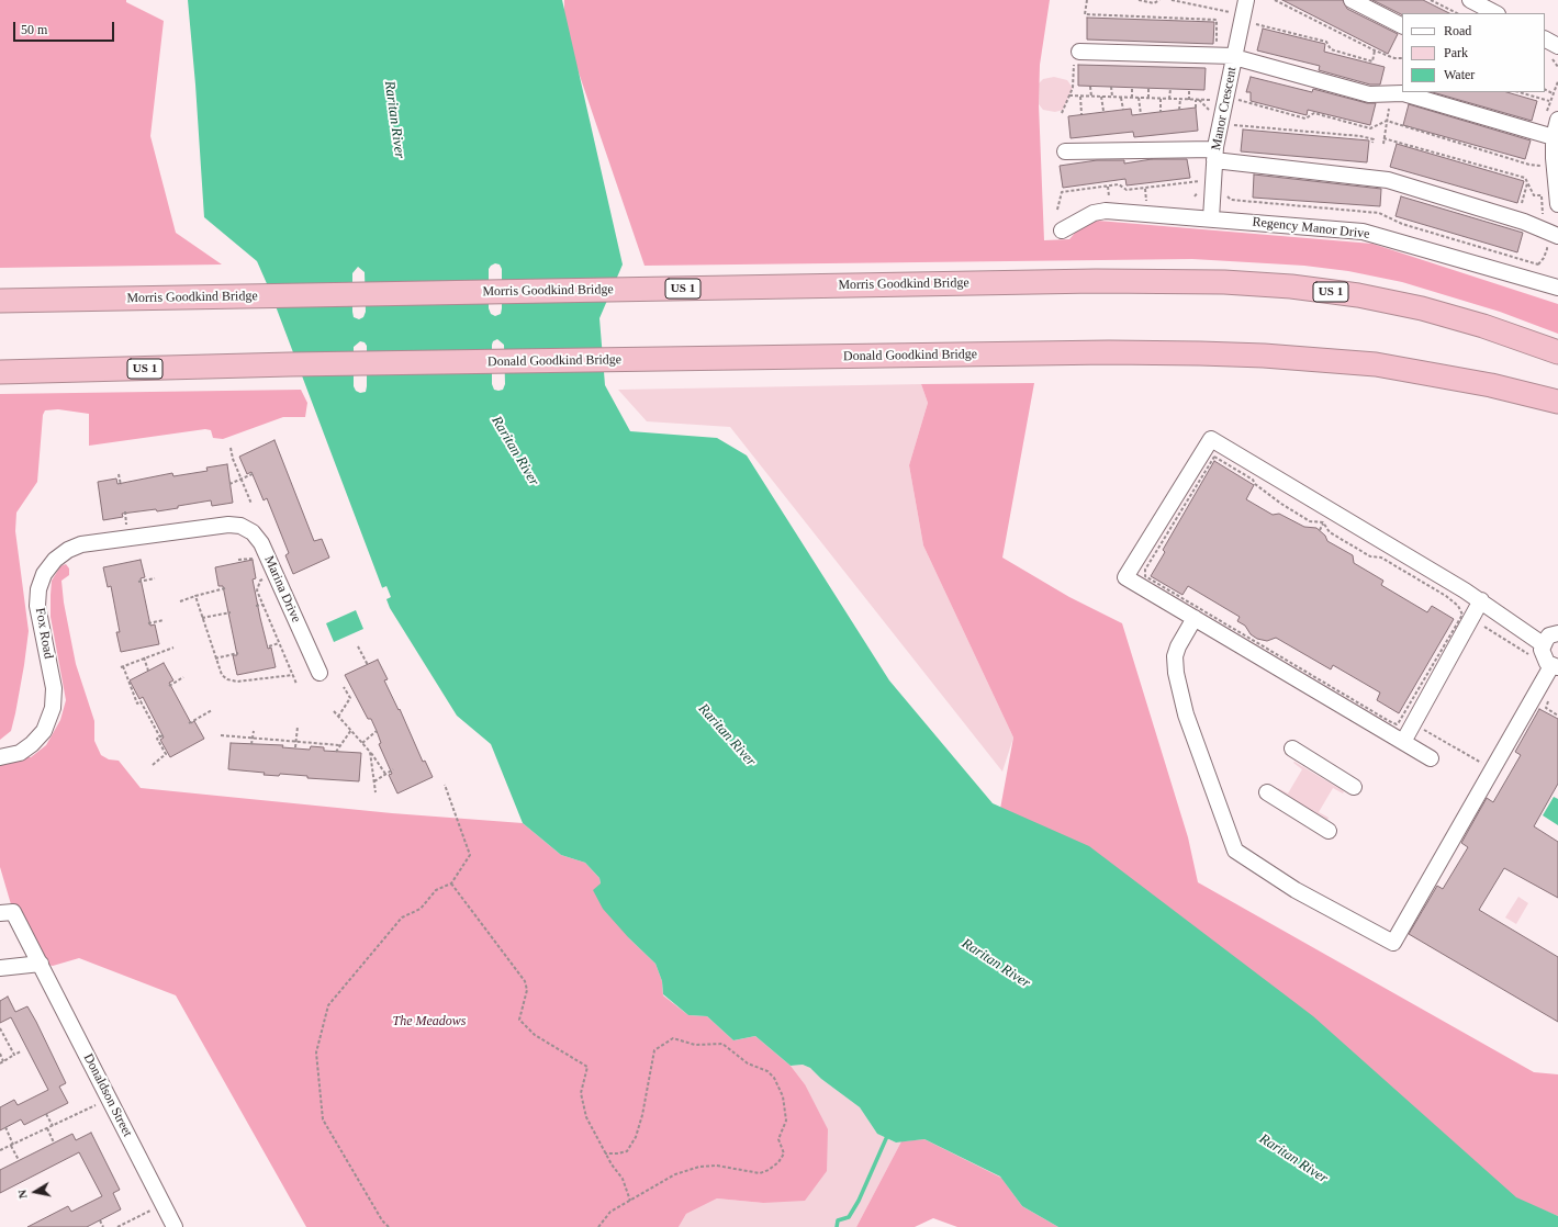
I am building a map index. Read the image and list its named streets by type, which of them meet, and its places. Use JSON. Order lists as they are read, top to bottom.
{
  "streets": {
    "highway": ["Morris Goodkind Bridge", "US 1", "Donald Goodkind Bridge"],
    "street": [
      "Manor Crescent",
      "Regency Manor Drive",
      "Marina Drive",
      "Fox Road",
      "Donaldson Street"
    ]
  },
  "crossings": [
    ["Manor Crescent", "Regency Manor Drive"],
    ["Marina Drive", "Fox Road"]
  ],
  "water": ["Raritan River"],
  "parks": ["The Meadows"],
  "legend": ["Road", "Park", "Water"],
  "scale_bar": "50 m",
  "north": "left"
}
